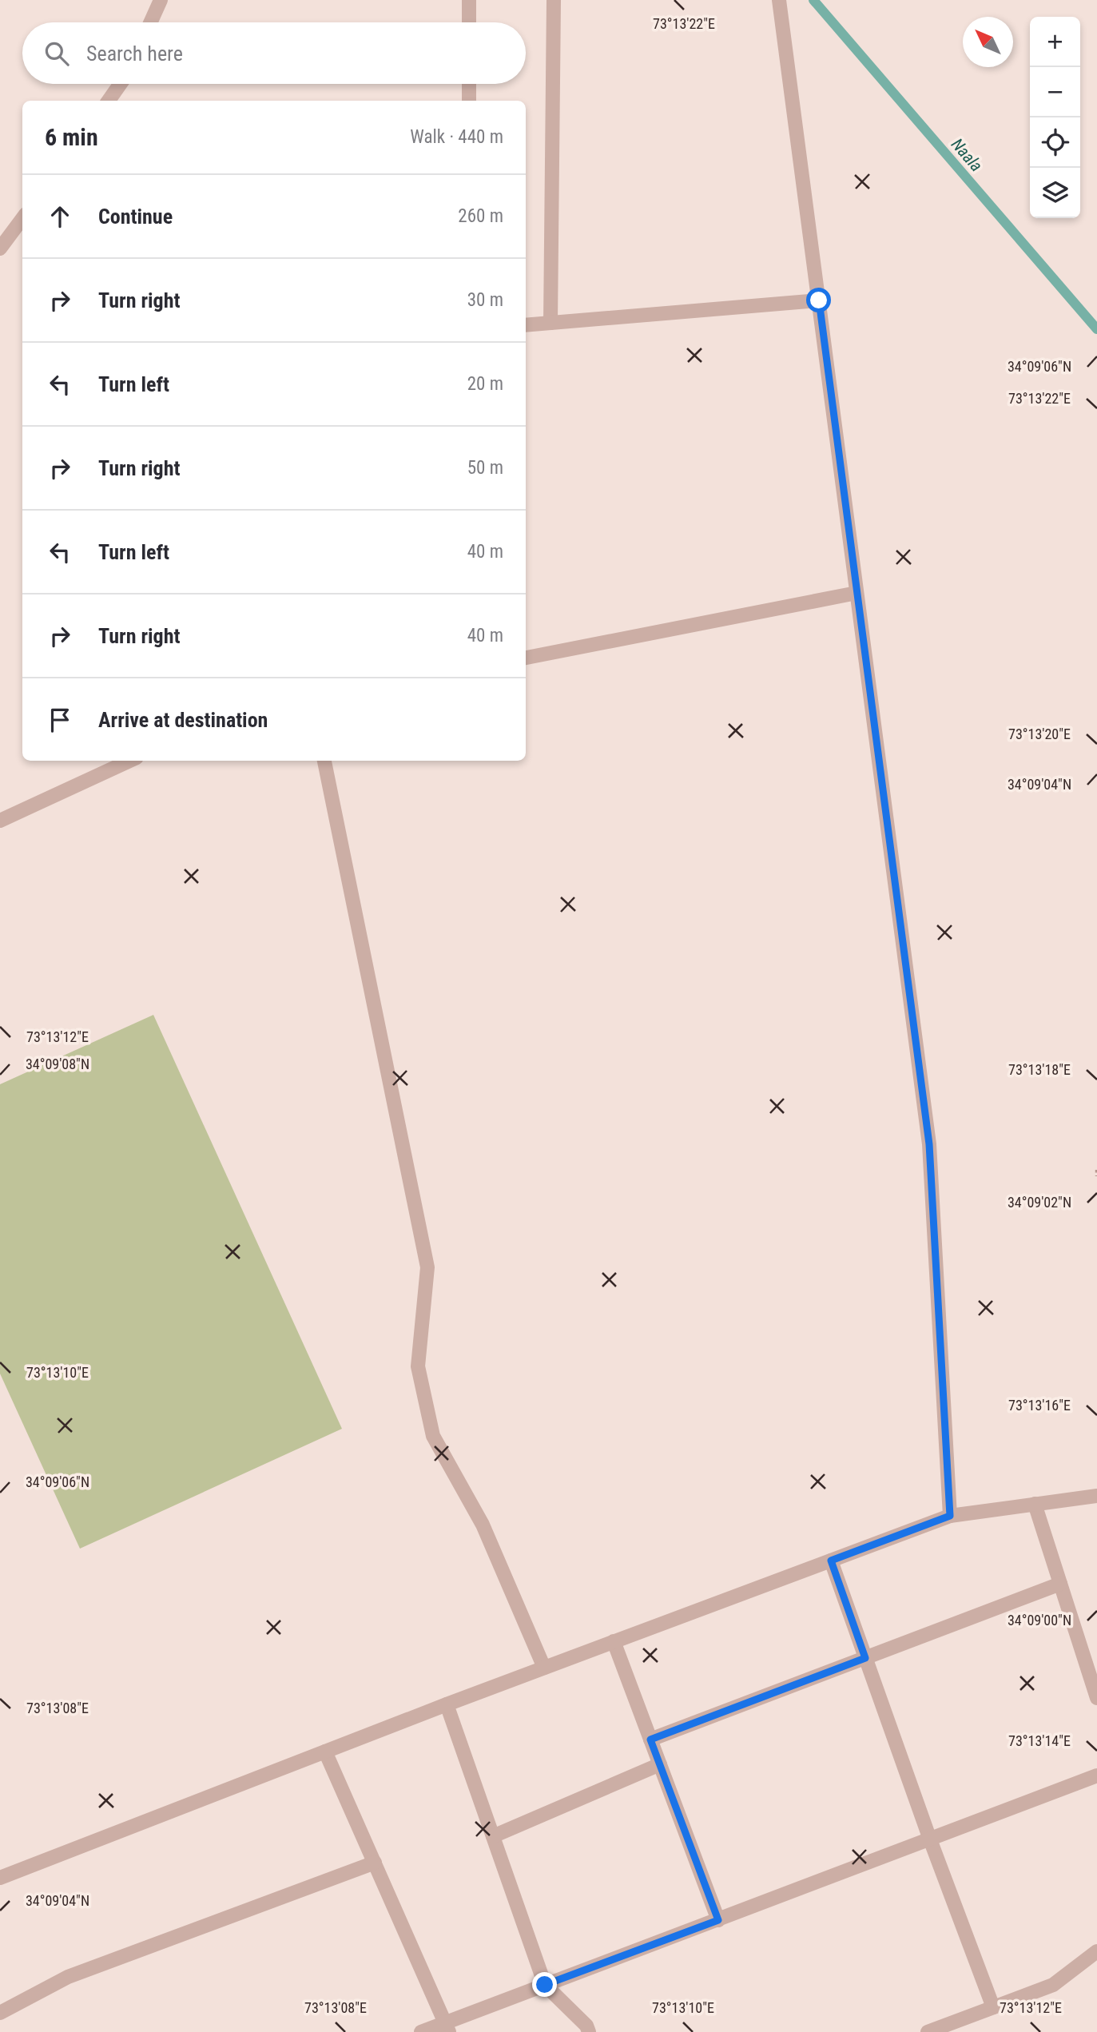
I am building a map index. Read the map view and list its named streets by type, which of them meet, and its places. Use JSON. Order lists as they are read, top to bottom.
{
  "water": ["Naala"],
  "north": "top left",
  "page": {
    "map_buttons": ["+", "−"],
    "search": "Search here",
    "heading": ["6 min", "Walk · 440 m"],
    "list": [
      ["Continue", "260 m"],
      ["Turn right", "30 m"],
      ["Turn left", "20 m"],
      ["Turn right", "50 m"],
      ["Turn left", "40 m"],
      ["Turn right", "40 m"],
      "Arrive at destination"
    ]
  },
  "coordinates": [
    "73°13'22\"E",
    "34°09'06\"N",
    "73°13'20\"E",
    "34°09'04\"N",
    "73°13'12\"E",
    "34°09'08\"N",
    "73°13'18\"E",
    "34°09'02\"N",
    "73°13'10\"E",
    "73°13'16\"E",
    "34°09'00\"N",
    "73°13'08\"E",
    "73°13'14\"E"
  ]
}
